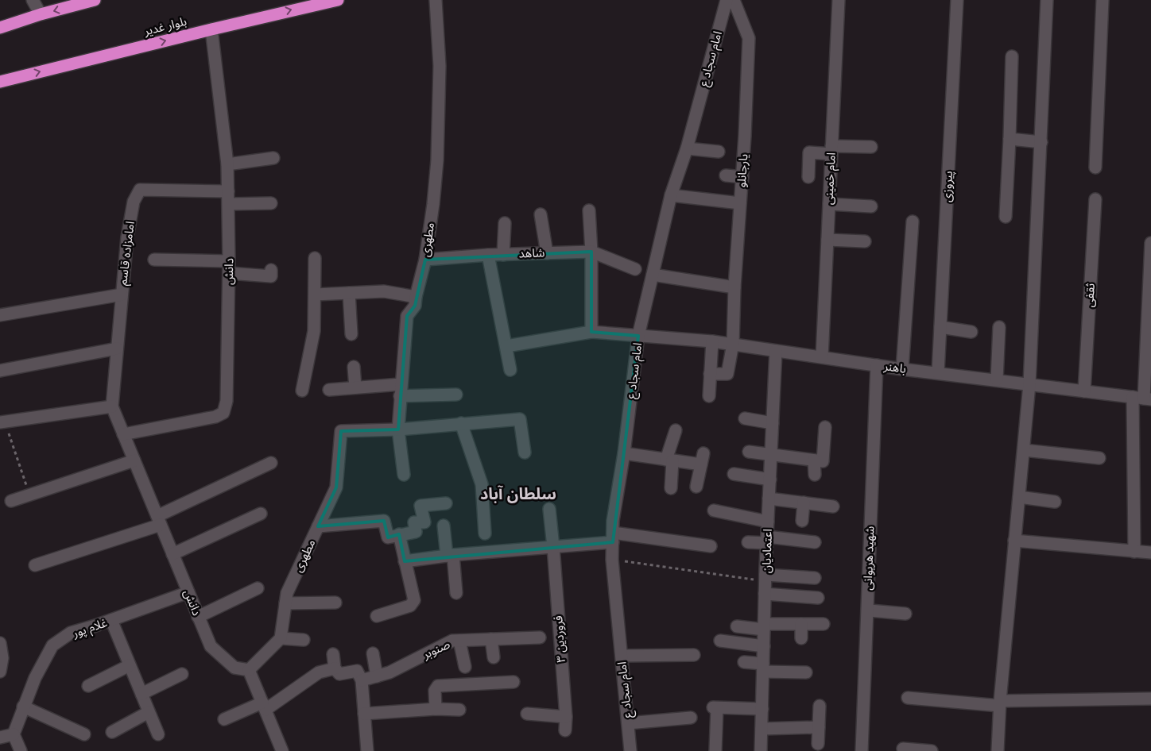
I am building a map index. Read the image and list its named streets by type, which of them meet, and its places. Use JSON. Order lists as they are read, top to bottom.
{
  "streets": {
    "highway": ["بلوار غدیر"],
    "street": [
      "امام سجاد ع",
      "یارجانلو",
      "امام خمینی",
      "پیروزی",
      "مطهری",
      "امامزاده قاسم",
      "شاهد",
      "دانش",
      "ثقفی",
      "باهنر",
      "اعتمادیان",
      "شهید هریوانی",
      "غلام پور",
      "فروردین ۳",
      "صنوبر"
    ]
  },
  "crossings": [
    ["بلوار غدیر", "دانش"],
    ["امام سجاد ع", "باهنر"],
    ["یارجانلو", "باهنر"],
    ["امام خمینی", "باهنر"],
    ["پیروزی", "باهنر"],
    ["مطهری", "شاهد"],
    ["امامزاده قاسم", "دانش"],
    ["دانش", "غلام پور"],
    ["ثقفی", "باهنر"],
    ["باهنر", "اعتمادیان"],
    ["باهنر", "شهید هریوانی"]
  ],
  "one_way": ["بلوار غدیر"],
  "districts": ["سلطان آباد"]
}
